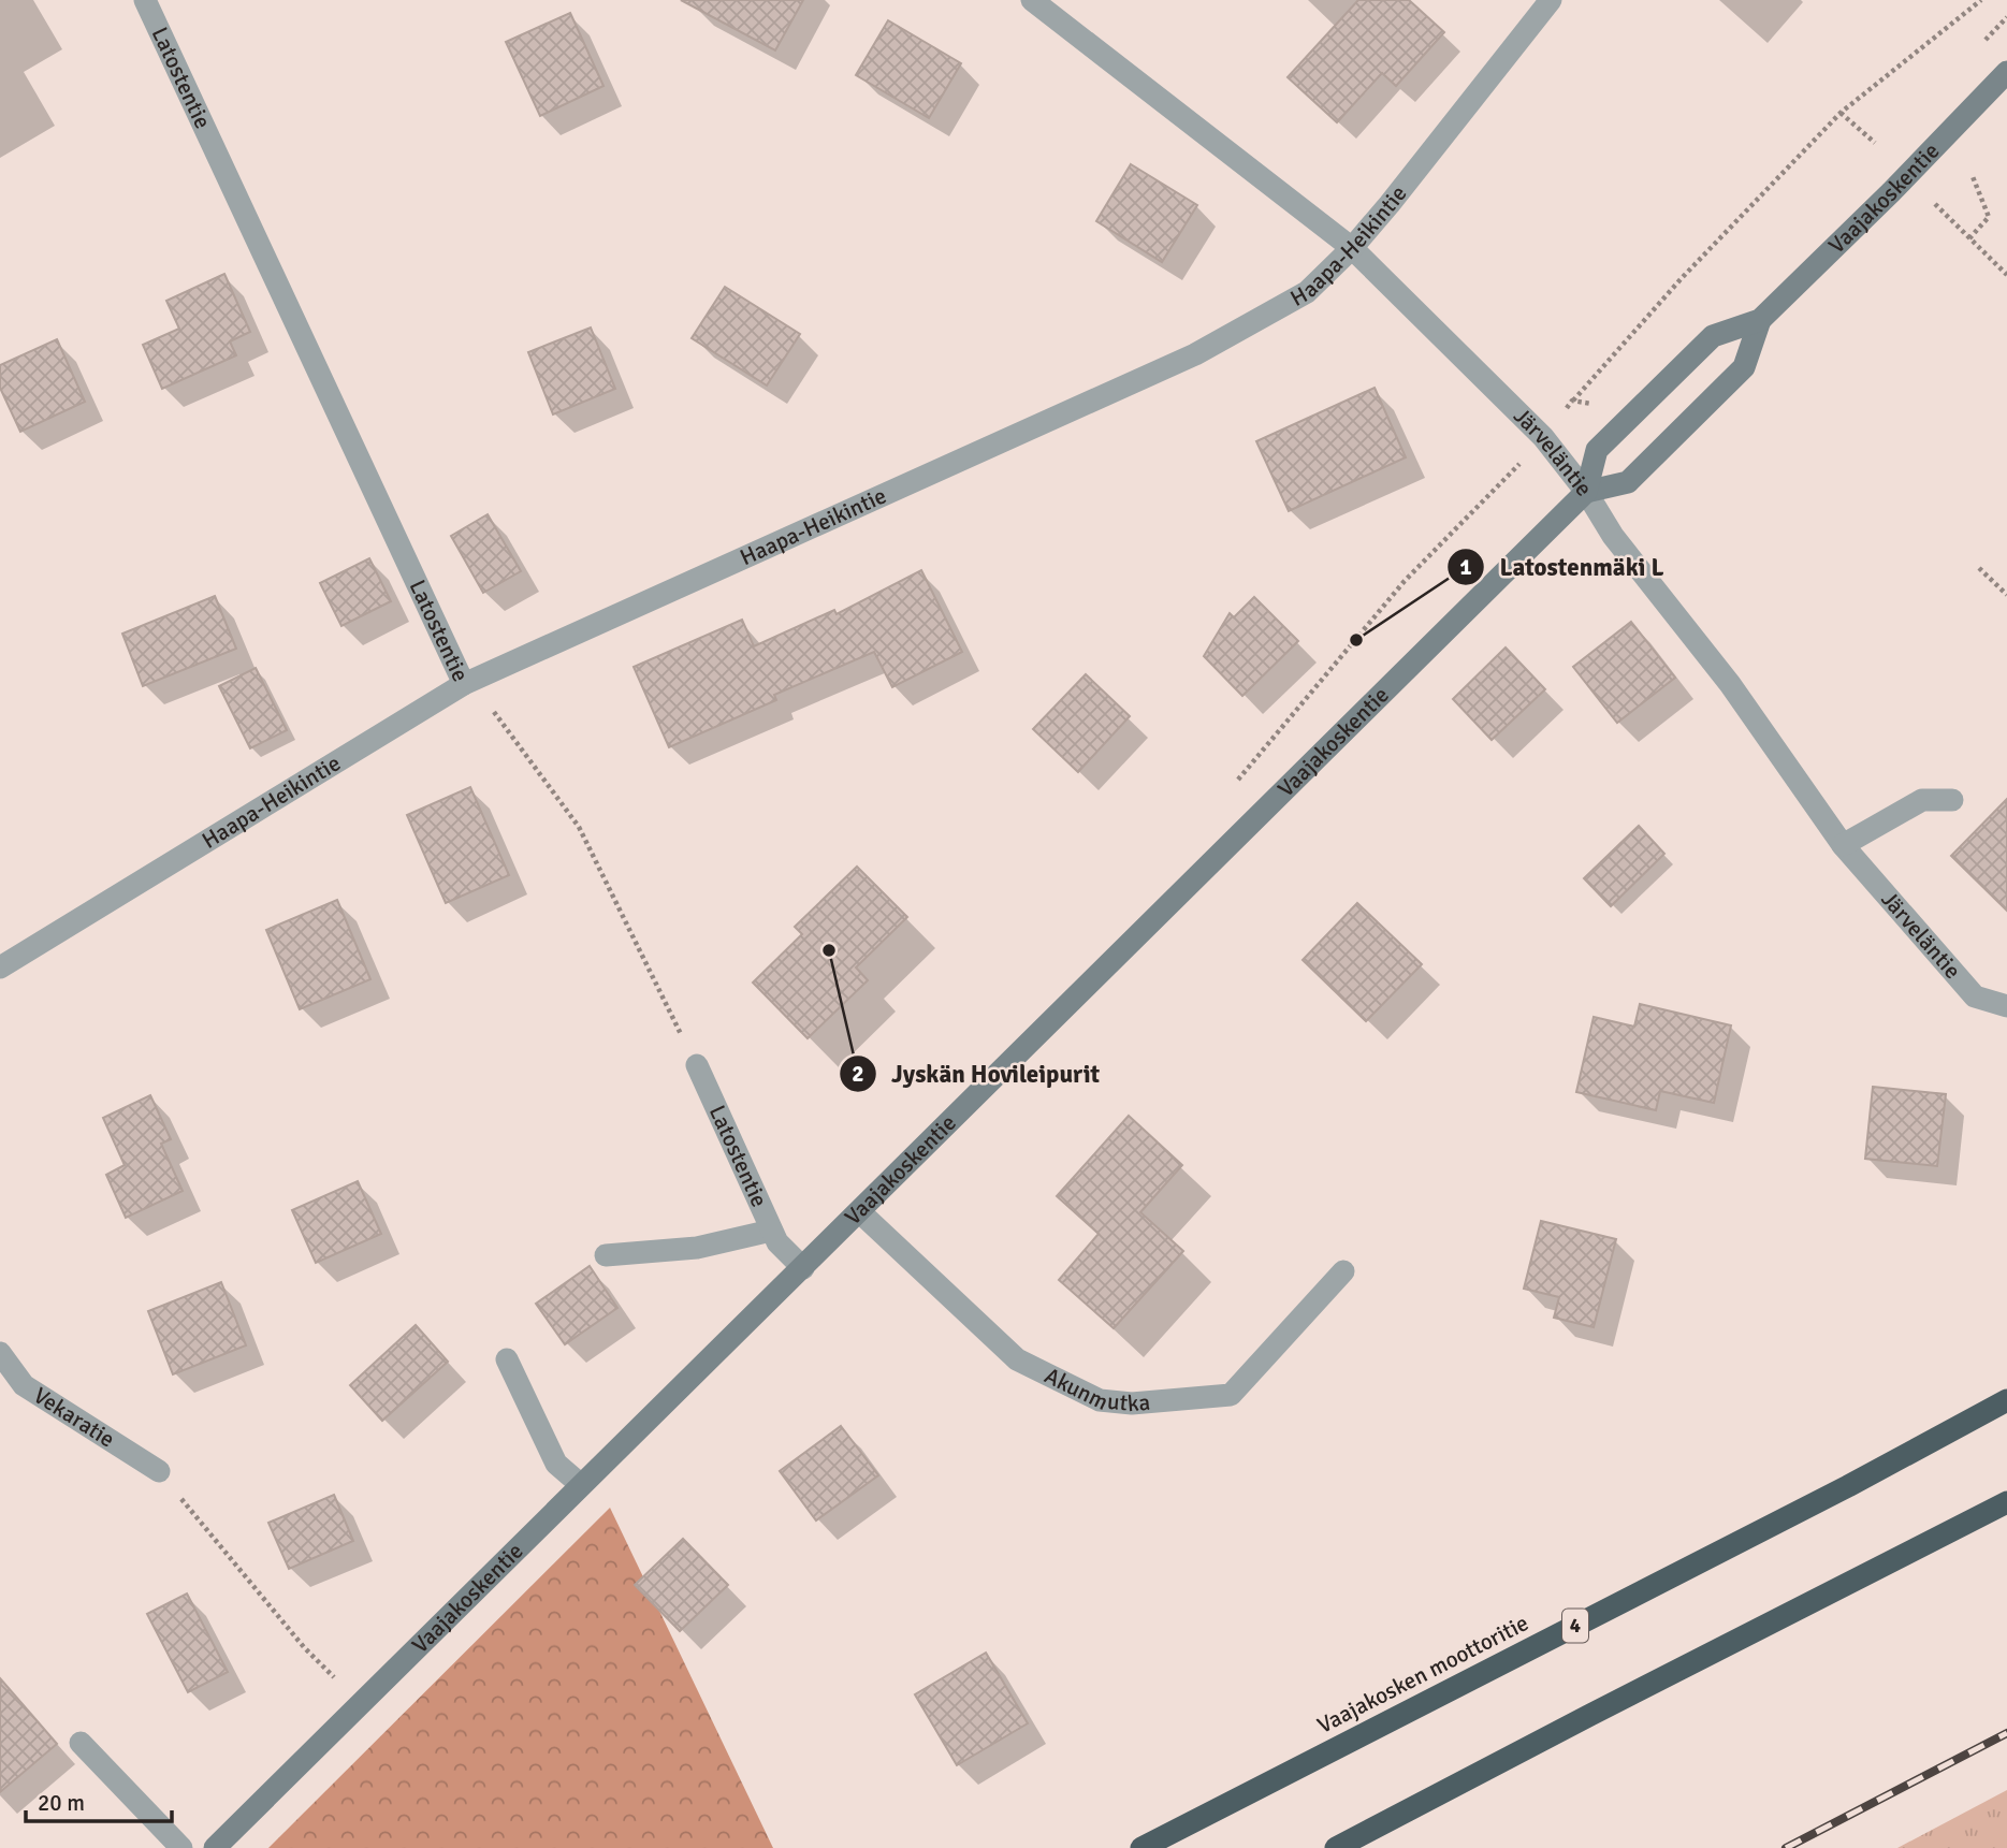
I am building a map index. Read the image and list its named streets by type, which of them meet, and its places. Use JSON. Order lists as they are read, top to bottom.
{
  "streets": {
    "highway": ["4", "Vaajakosken moottoritie"],
    "main road": ["Vaajakoskentie"],
    "street": [
      "Latostentie",
      "Haapa-Heikintie",
      "Järveläntie",
      "Akunmutka",
      "Vekaratie"
    ]
  },
  "crossings": [
    ["Latostentie", "Vaajakoskentie"],
    ["Latostentie", "Haapa-Heikintie"],
    ["Vaajakoskentie", "Järveläntie"],
    ["Vaajakoskentie", "Akunmutka"],
    ["Haapa-Heikintie", "Järveläntie"]
  ],
  "places": ["Latostenmäki L", "Jyskän Hovileipurit"],
  "scale_bar": "20 m"
}
